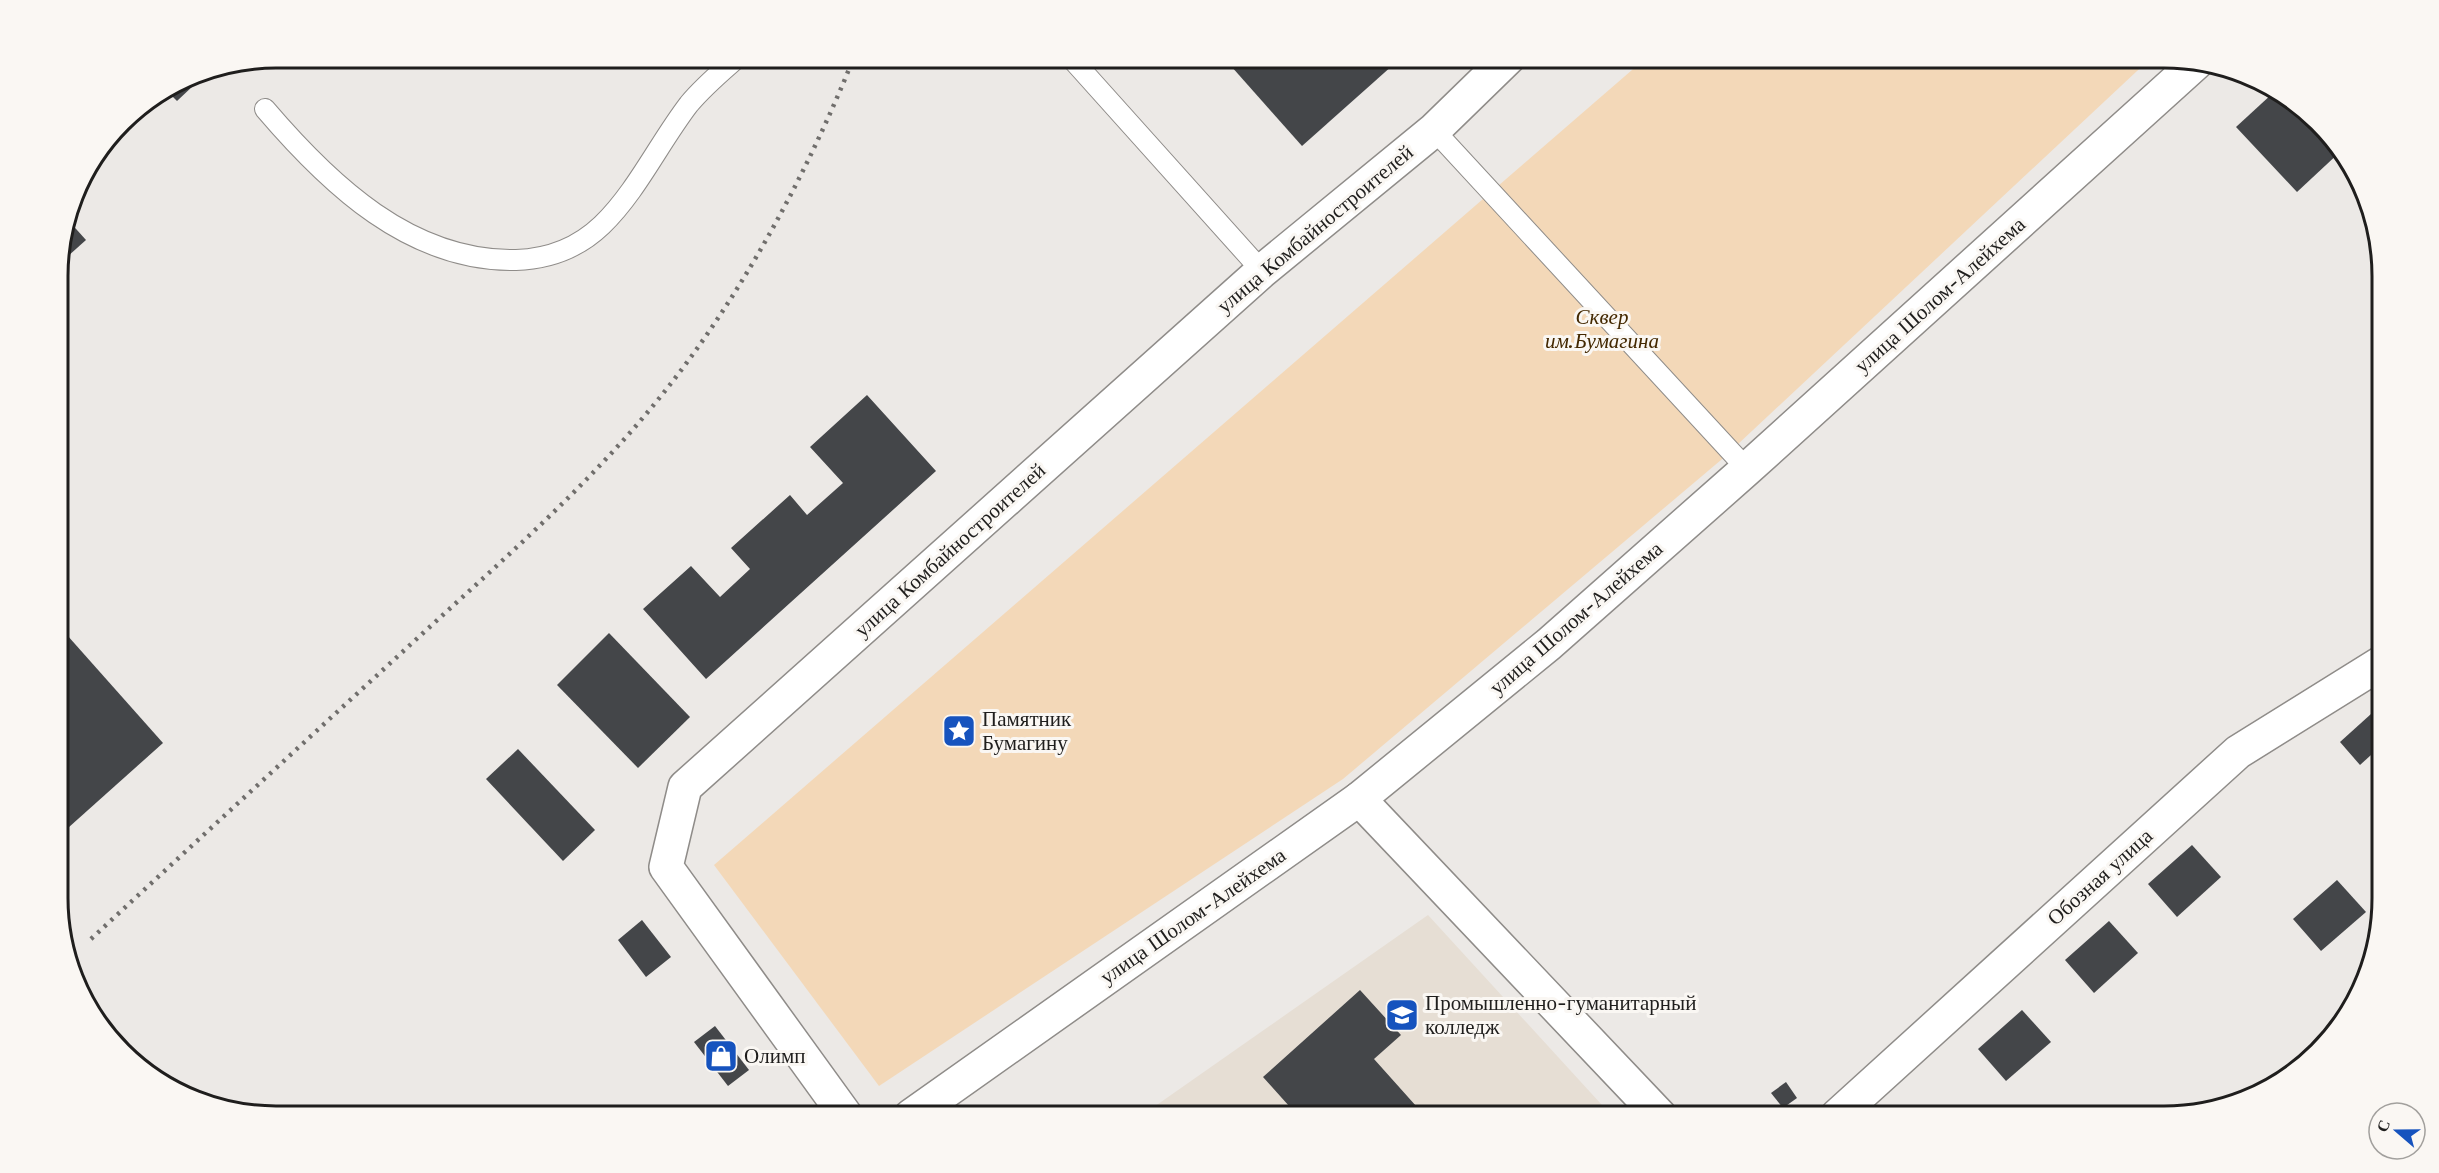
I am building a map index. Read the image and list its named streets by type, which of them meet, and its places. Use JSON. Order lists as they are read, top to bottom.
{
  "streets": {
    "street": ["улица Комбайностроителей", "улица Шолом-Алейхема", "Обозная улица"]
  },
  "parks": ["Сквер им.Бумагина"],
  "places": {
    "place": ["Памятник Бумагину"],
    "school or university": ["Промышленно-гуманитарный колледж"],
    "shop": ["Олимп"]
  },
  "north": "left"
}
